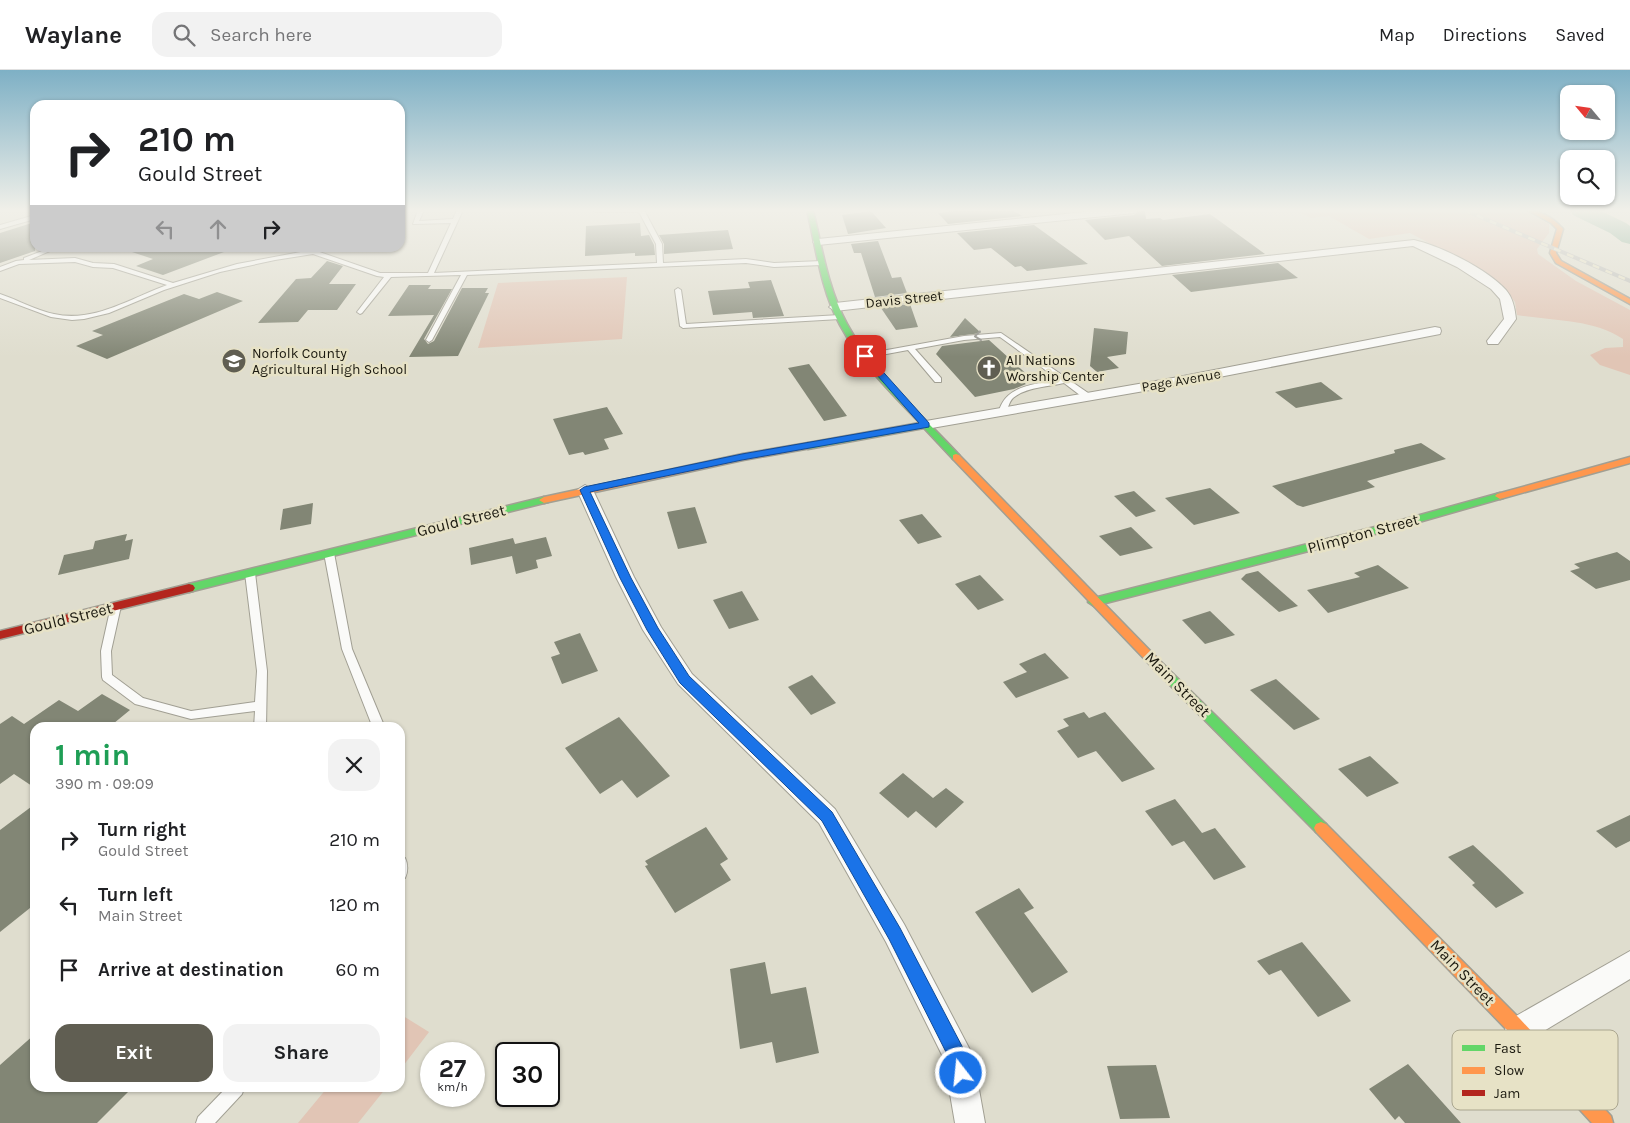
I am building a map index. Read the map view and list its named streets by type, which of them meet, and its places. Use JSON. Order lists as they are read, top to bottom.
{
  "streets": {
    "street": [
      "Davis Street",
      "Page Avenue",
      "Gould Street",
      "Plimpton Street",
      "Main Street"
    ]
  },
  "crossings": [
    ["Davis Street", "Main Street"],
    ["Page Avenue", "Gould Street"],
    ["Page Avenue", "Main Street"],
    ["Gould Street", "Main Street"],
    ["Plimpton Street", "Main Street"]
  ],
  "places": {
    "school or university": ["Norfolk County Agricultural High School"],
    "church": ["All Nations Worship Center"]
  },
  "legend": ["Fast", "Slow", "Jam"],
  "north": "top left",
  "page": {
    "header": "Waylane",
    "search": "Search here",
    "nav": ["Map", "Directions", "Saved"],
    "turn": ["210 m", "Gould Street"],
    "heading": ["1 min", "390 m · 09:09"],
    "list": [
      {
        "name": "Turn right",
        "note": "Gould Street",
        "value": "210 m"
      },
      {
        "name": "Turn left",
        "note": "Main Street",
        "value": "120 m"
      },
      {
        "name": "Arrive at destination",
        "value": "60 m"
      }
    ],
    "buttons": ["Exit", "Share"],
    "speed": "27 km/h",
    "limit": "30"
  }
}
